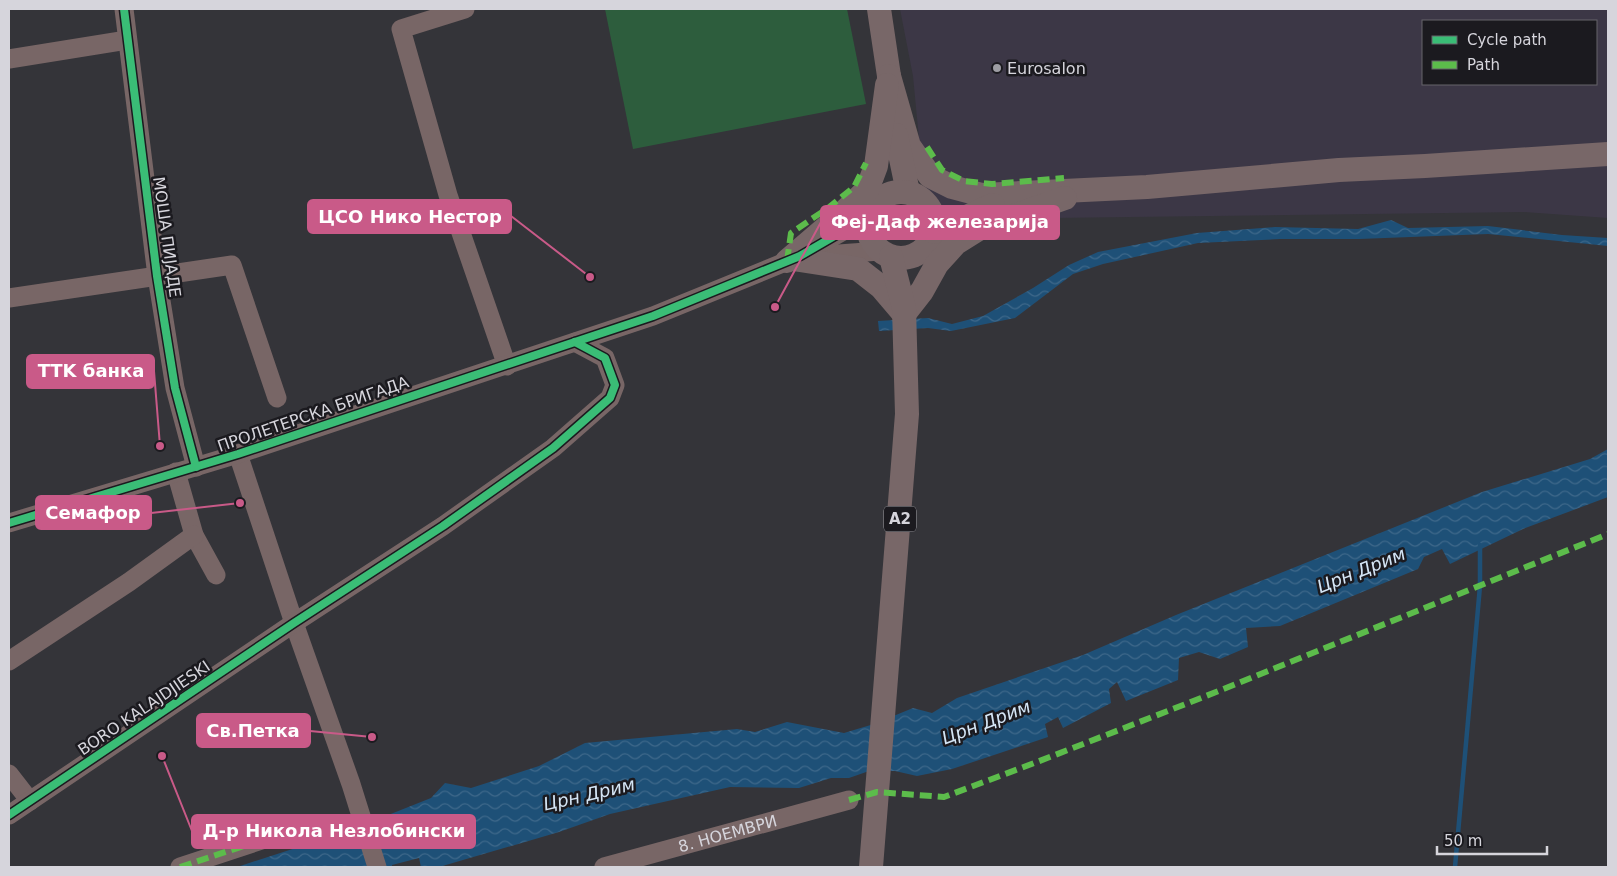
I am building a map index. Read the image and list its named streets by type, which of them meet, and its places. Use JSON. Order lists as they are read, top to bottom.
{
  "streets": {
    "main road": ["A2"],
    "street": [
      "МОША ПИЈАДЕ",
      "ПРОЛЕТЕРСКА БРИГАДА",
      "BORO KALAJDJIESKI",
      "8. НОЕМВРИ"
    ]
  },
  "crossings": [
    ["МОША ПИЈАДЕ", "ПРОЛЕТЕРСКА БРИГАДА"]
  ],
  "water": ["Црн Дрим"],
  "places": [
    "Eurosalon",
    "ЦСО Нико Нестор",
    "Феј-Даф железарија",
    "TTK банка",
    "Семафор",
    "Св.Петка",
    "Д-р Никола Незлобински"
  ],
  "legend": ["Cycle path", "Path"],
  "scale_bar": "50 m"
}
